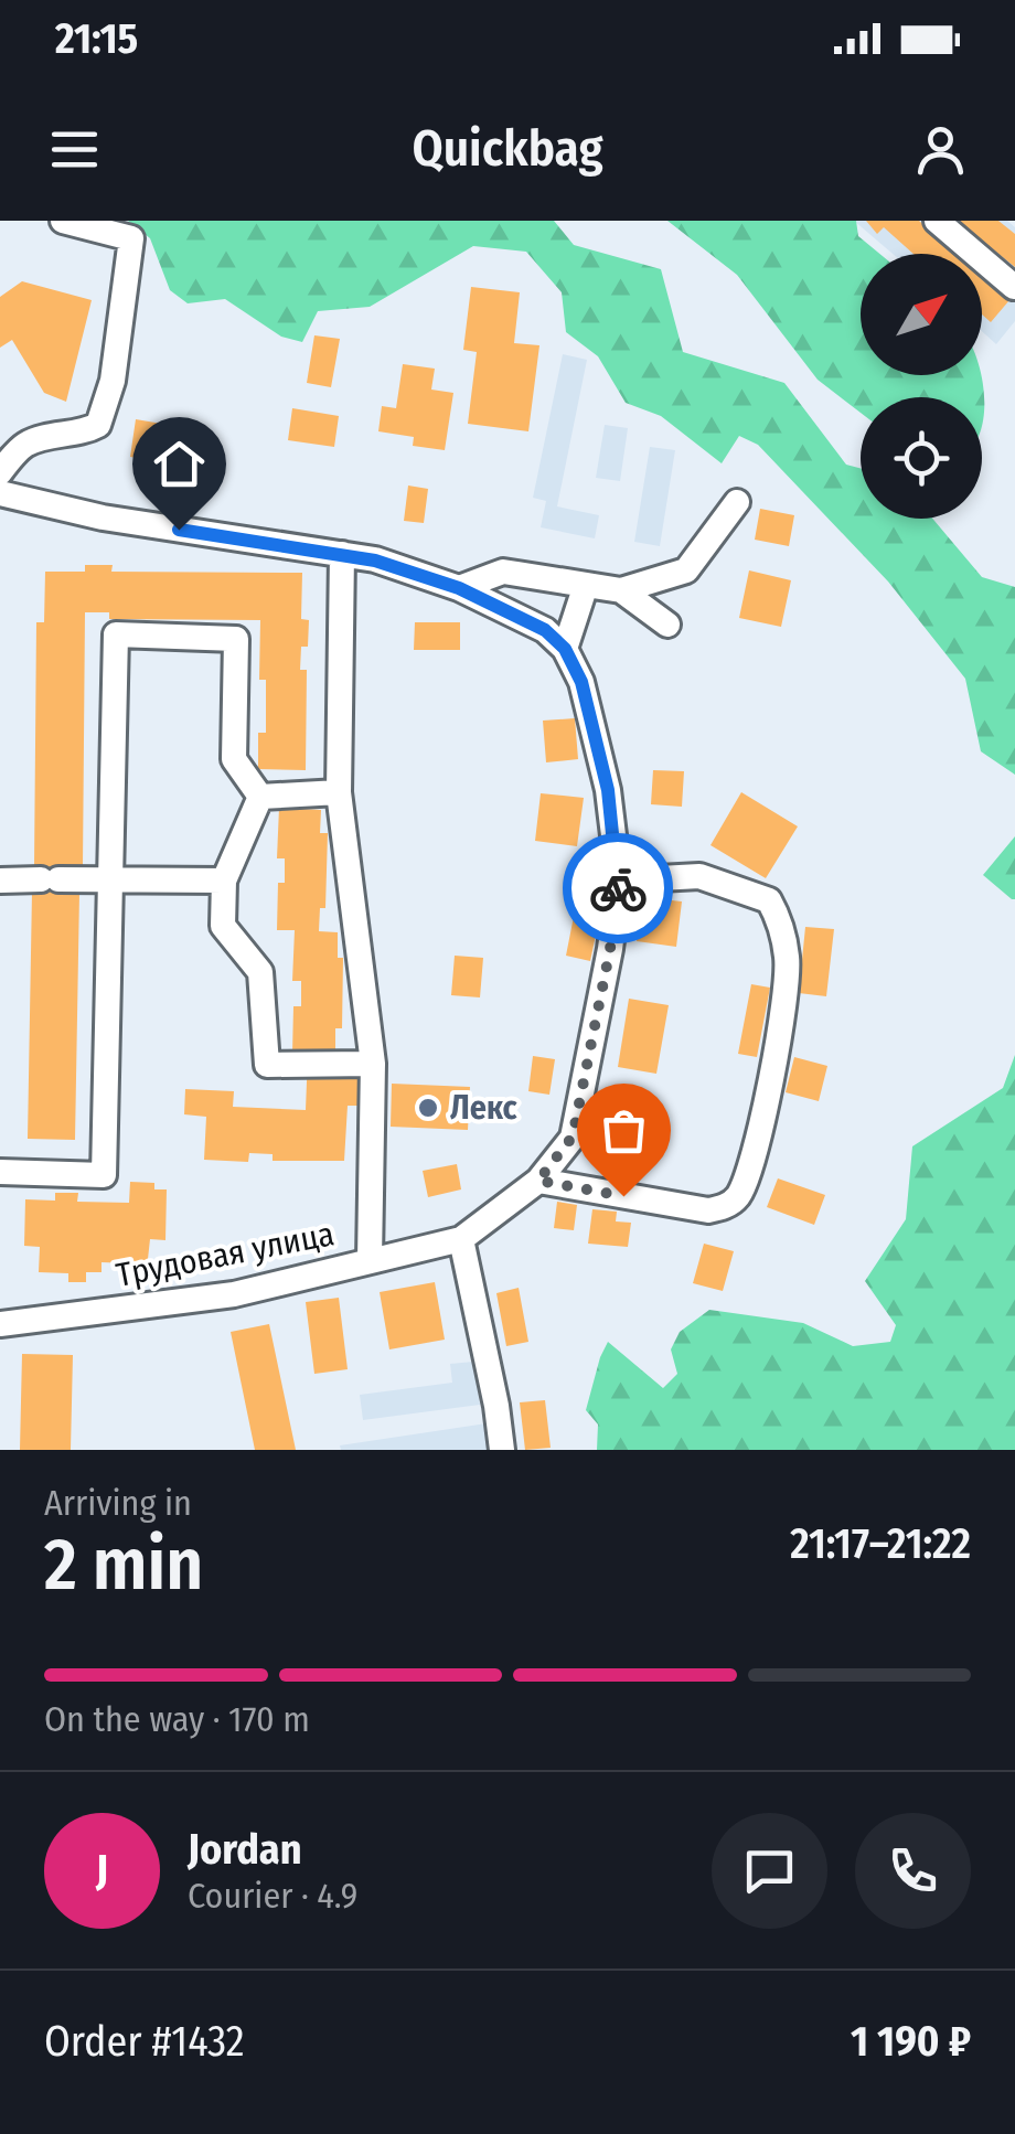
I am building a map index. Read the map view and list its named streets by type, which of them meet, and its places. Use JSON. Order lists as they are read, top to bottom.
{
  "streets": {
    "street": ["Трудовая улица"]
  },
  "places": ["Лекс"],
  "north": "top right",
  "page": {
    "status": "21:15",
    "header": "Quickbag",
    "heading": ["2 min", "Arriving in", "21:17–21:22"],
    "panel": [
      "Jordan",
      "Courier · 4.9",
      "Order #1432",
      "1 190 ₽"
    ],
    "bar": "On the way · 170 m",
    "round": "J"
  }
}
